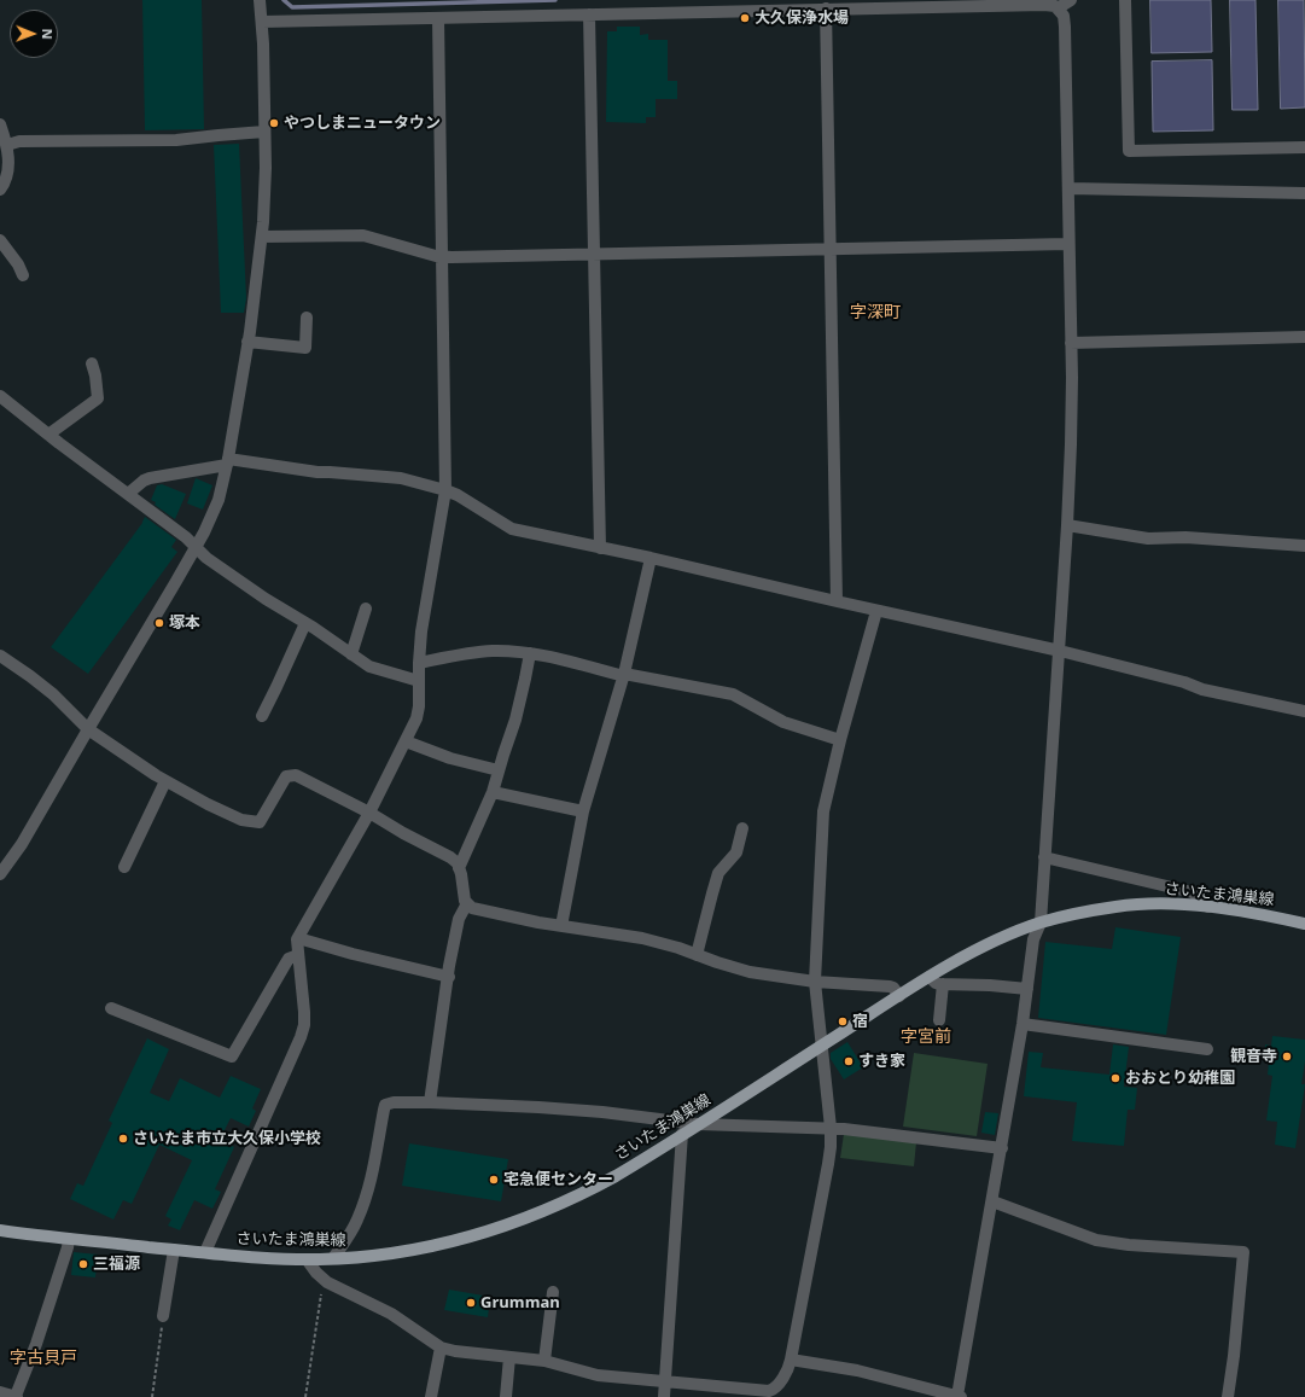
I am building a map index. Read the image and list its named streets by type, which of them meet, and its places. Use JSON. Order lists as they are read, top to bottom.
{
  "streets": {
    "main road": ["さいたま鴻巣線"]
  },
  "districts": ["字深町", "字宮前", "字古貝戸"],
  "places": [
    "大久保浄水場",
    "やつしまニュータウン",
    "塚本",
    "宿",
    "観音寺",
    "すき家",
    "おおとり幼稚園",
    "さいたま市立大久保小学校",
    "宅急便センター",
    "三福源",
    "Grumman"
  ],
  "north": "right"
}
